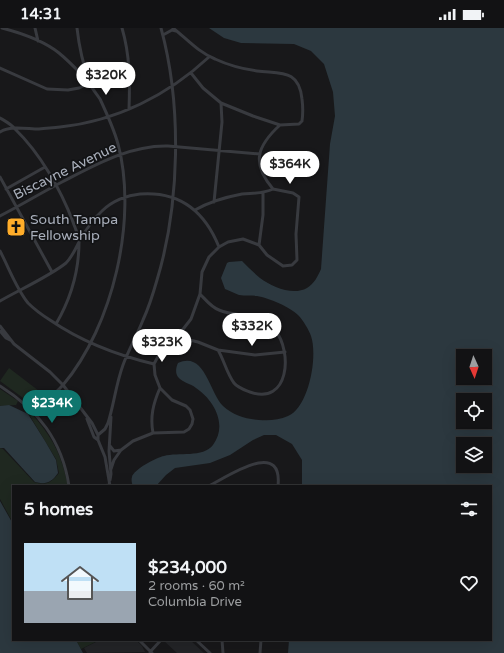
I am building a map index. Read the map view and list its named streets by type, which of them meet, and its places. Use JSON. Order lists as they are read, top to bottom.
{
  "streets": {
    "street": ["Biscayne Avenue"]
  },
  "places": {
    "church": ["South Tampa Fellowship"]
  },
  "north": "bottom",
  "page": {
    "status": "14:31",
    "price": [
      "$320K",
      "$364K",
      "$332K",
      "$323K",
      "$234K"
    ],
    "heading": "5 homes",
    "list": [
      {
        "name": "$234,000",
        "note": "2 rooms · 60 m² · Columbia Drive"
      }
    ]
  }
}
